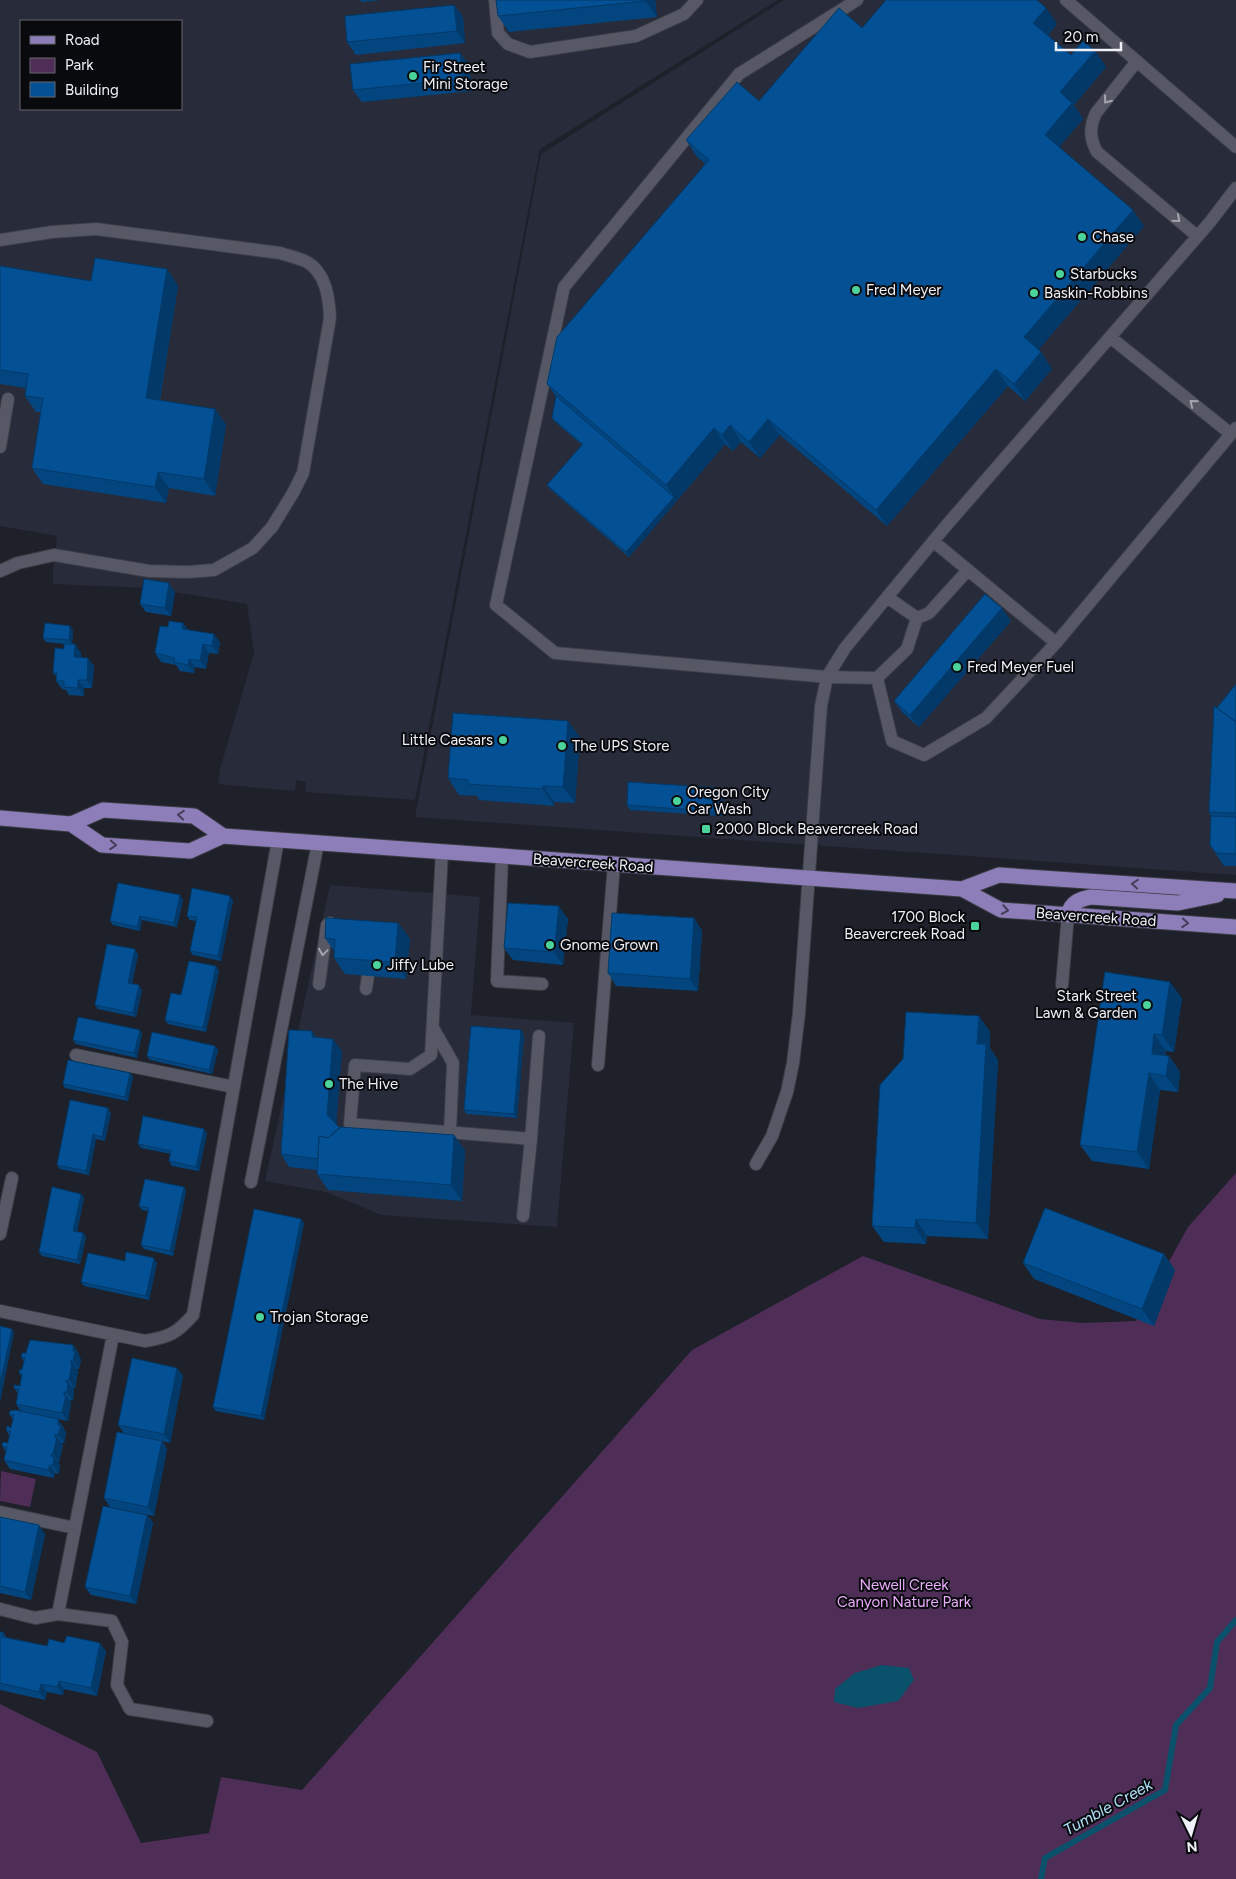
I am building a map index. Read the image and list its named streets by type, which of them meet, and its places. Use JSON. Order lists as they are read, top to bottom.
{
  "streets": {
    "main road": ["Beavercreek Road"]
  },
  "water": ["Tumble Creek"],
  "parks": ["Newell Creek Canyon Nature Park"],
  "places": {
    "other": [
      "Fir Street Mini Storage",
      "Chase",
      "Starbucks",
      "Fred Meyer",
      "Baskin-Robbins",
      "Fred Meyer Fuel",
      "Little Caesars",
      "The UPS Store",
      "Oregon City Car Wash",
      "Gnome Grown",
      "Jiffy Lube",
      "Stark Street Lawn & Garden",
      "The Hive",
      "Trojan Storage"
    ],
    "transit": ["2000 Block Beavercreek Road", "1700 Block Beavercreek Road"]
  },
  "legend": ["Road", "Park", "Building"],
  "scale_bar": "20 m",
  "north": "bottom"
}
